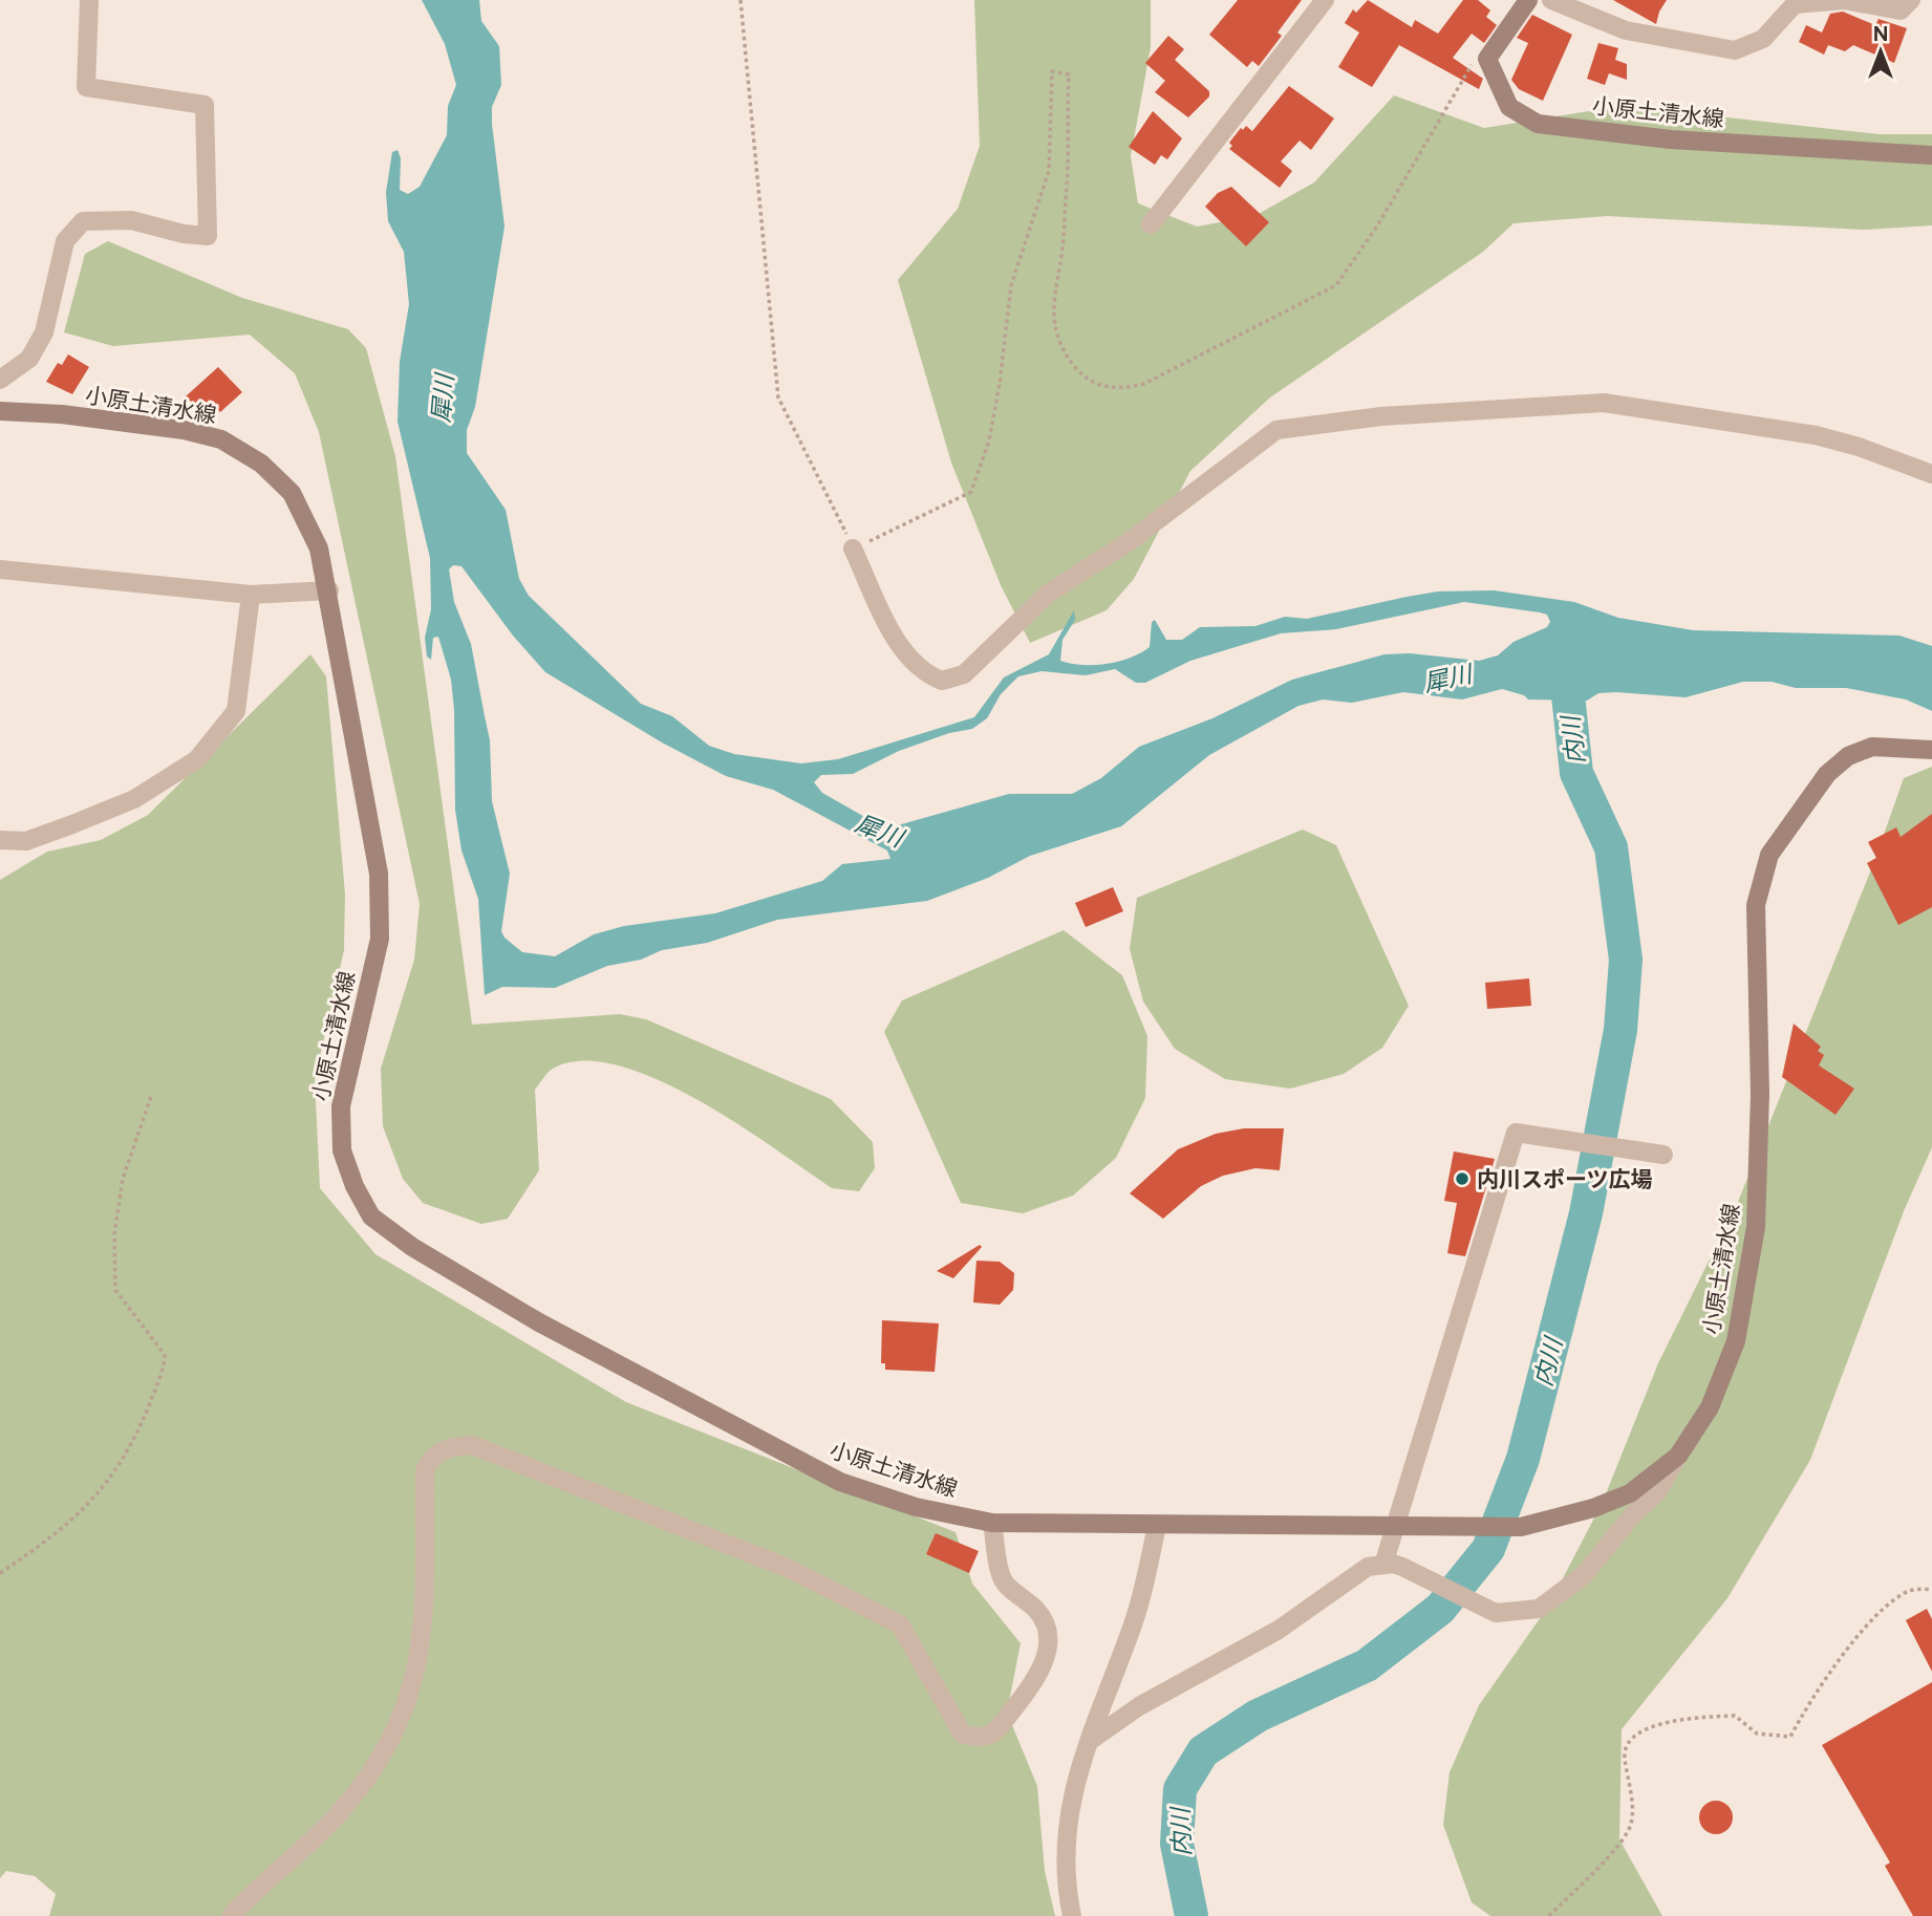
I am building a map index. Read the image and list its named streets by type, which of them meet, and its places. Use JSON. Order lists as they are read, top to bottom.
{
  "streets": {
    "main road": ["小原土清水線"]
  },
  "water": ["犀川", "内川"],
  "places": ["内川スポーツ広場"],
  "north": "top"
}
